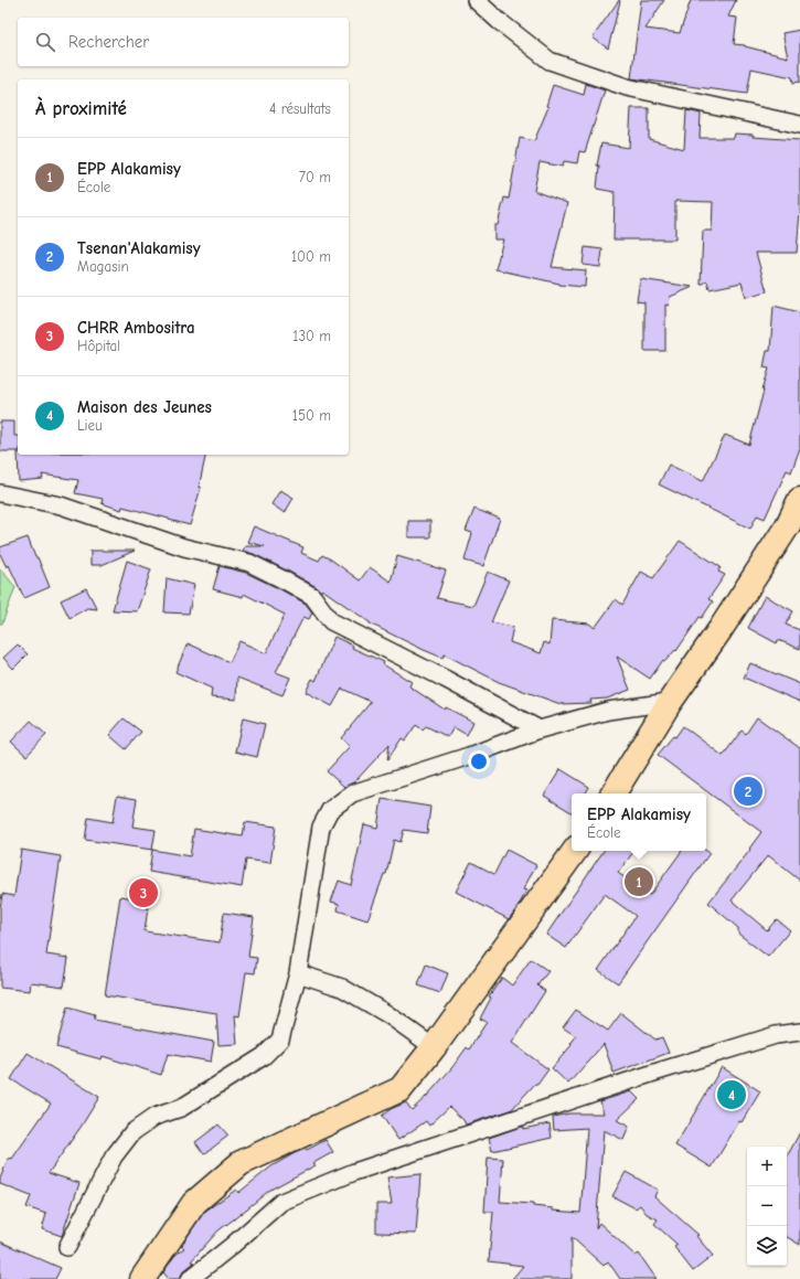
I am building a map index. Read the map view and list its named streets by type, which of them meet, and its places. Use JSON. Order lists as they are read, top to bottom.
{
  "page": {
    "search": "Rechercher",
    "heading": ["À proximité", "4 résultats"],
    "list": [
      {
        "mark": "1",
        "name": "EPP Alakamisy",
        "note": "École",
        "value": "70 m"
      },
      {
        "mark": "2",
        "name": "Tsenan'Alakamisy",
        "note": "Magasin",
        "value": "100 m"
      },
      {
        "mark": "3",
        "name": "CHRR Ambositra",
        "note": "Hôpital",
        "value": "130 m"
      },
      {
        "mark": "4",
        "name": "Maison des Jeunes",
        "note": "Lieu",
        "value": "150 m"
      }
    ],
    "pins": [
      "2",
      "1",
      "3",
      "4"
    ],
    "popup": ["EPP Alakamisy", "École"],
    "map_buttons": ["+", "−"]
  }
}
